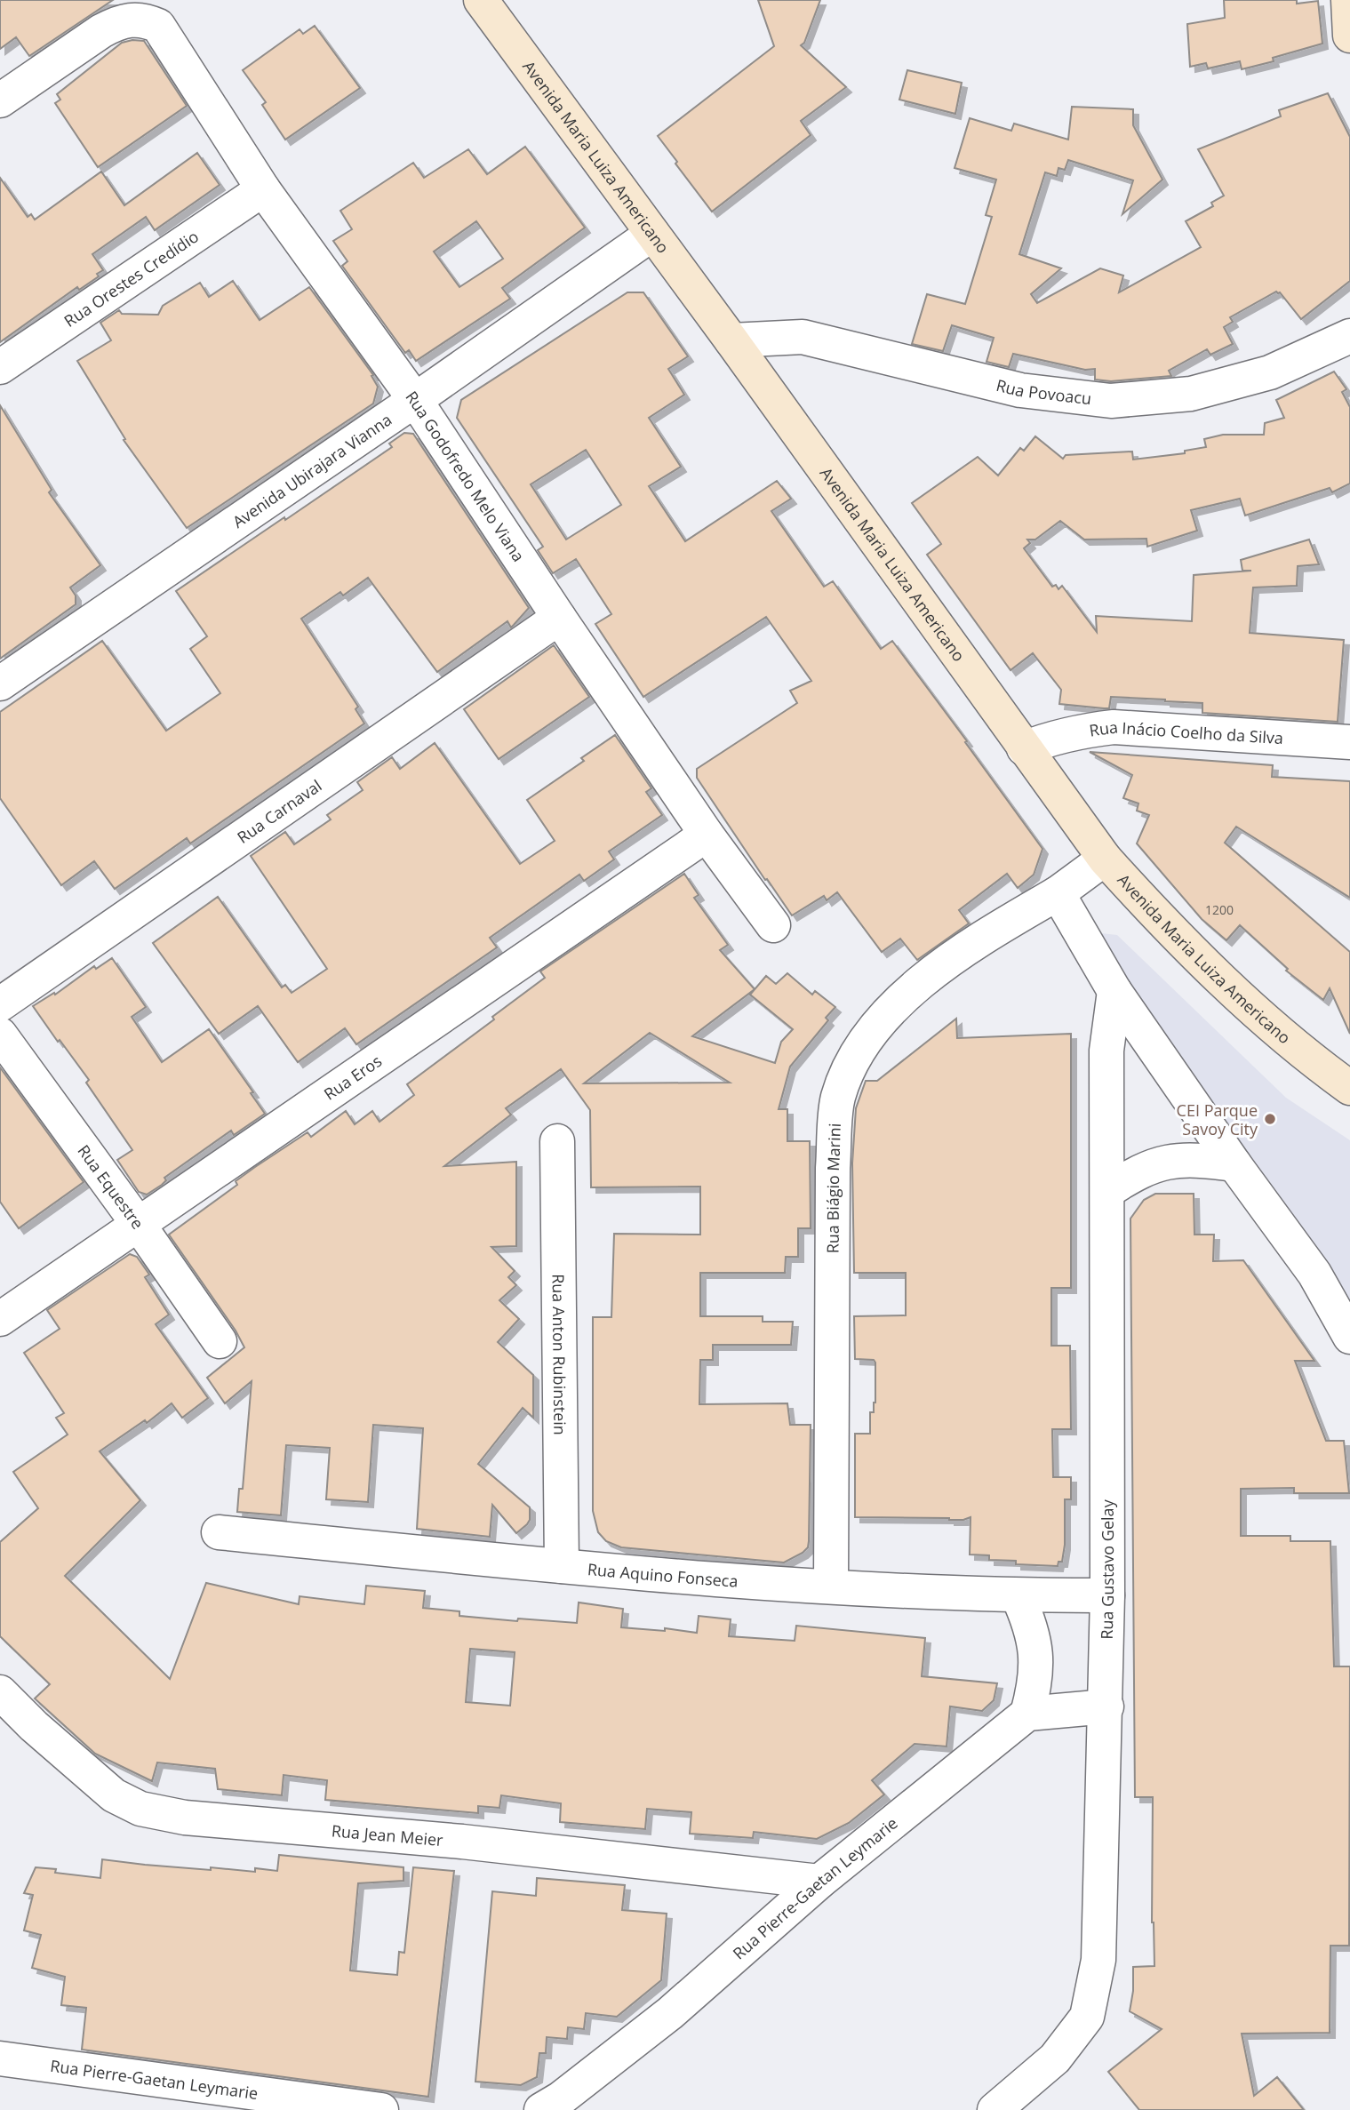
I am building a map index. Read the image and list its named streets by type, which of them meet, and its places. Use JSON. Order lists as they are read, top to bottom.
{
  "streets": {
    "main road": ["Avenida Maria Luiza Americano"],
    "street": [
      "Rua Orestes Credídio",
      "Rua Povoacu",
      "Avenida Ubirajara Vianna",
      "Rua Godofredo Melo Viana",
      "Rua Inácio Coelho da Silva",
      "Rua Carnaval",
      "Rua Eros",
      "Rua Equestre",
      "Rua Biágio Marini",
      "Rua Anton Rubinstein",
      "Rua Gustavo Gelay",
      "Rua Aquino Fonseca",
      "Rua Jean Meier",
      "Rua Pierre-Gaetan Leymarie"
    ]
  },
  "crossings": [
    ["Avenida Maria Luiza Americano", "Rua Povoacu"],
    ["Avenida Maria Luiza Americano", "Avenida Ubirajara Vianna"],
    ["Avenida Maria Luiza Americano", "Rua Inácio Coelho da Silva"],
    ["Avenida Maria Luiza Americano", "Rua Biágio Marini"],
    ["Rua Orestes Credídio", "Rua Godofredo Melo Viana"],
    ["Avenida Ubirajara Vianna", "Rua Godofredo Melo Viana"],
    ["Rua Godofredo Melo Viana", "Rua Carnaval"],
    ["Rua Godofredo Melo Viana", "Rua Eros"],
    ["Rua Eros", "Rua Equestre"],
    ["Rua Biágio Marini", "Rua Aquino Fonseca"],
    ["Rua Anton Rubinstein", "Rua Aquino Fonseca"],
    ["Rua Gustavo Gelay", "Rua Aquino Fonseca"],
    ["Rua Jean Meier", "Rua Pierre-Gaetan Leymarie"]
  ],
  "places": ["CEI Parque Savoy City"],
  "house_numbers": ["1200"]
}
